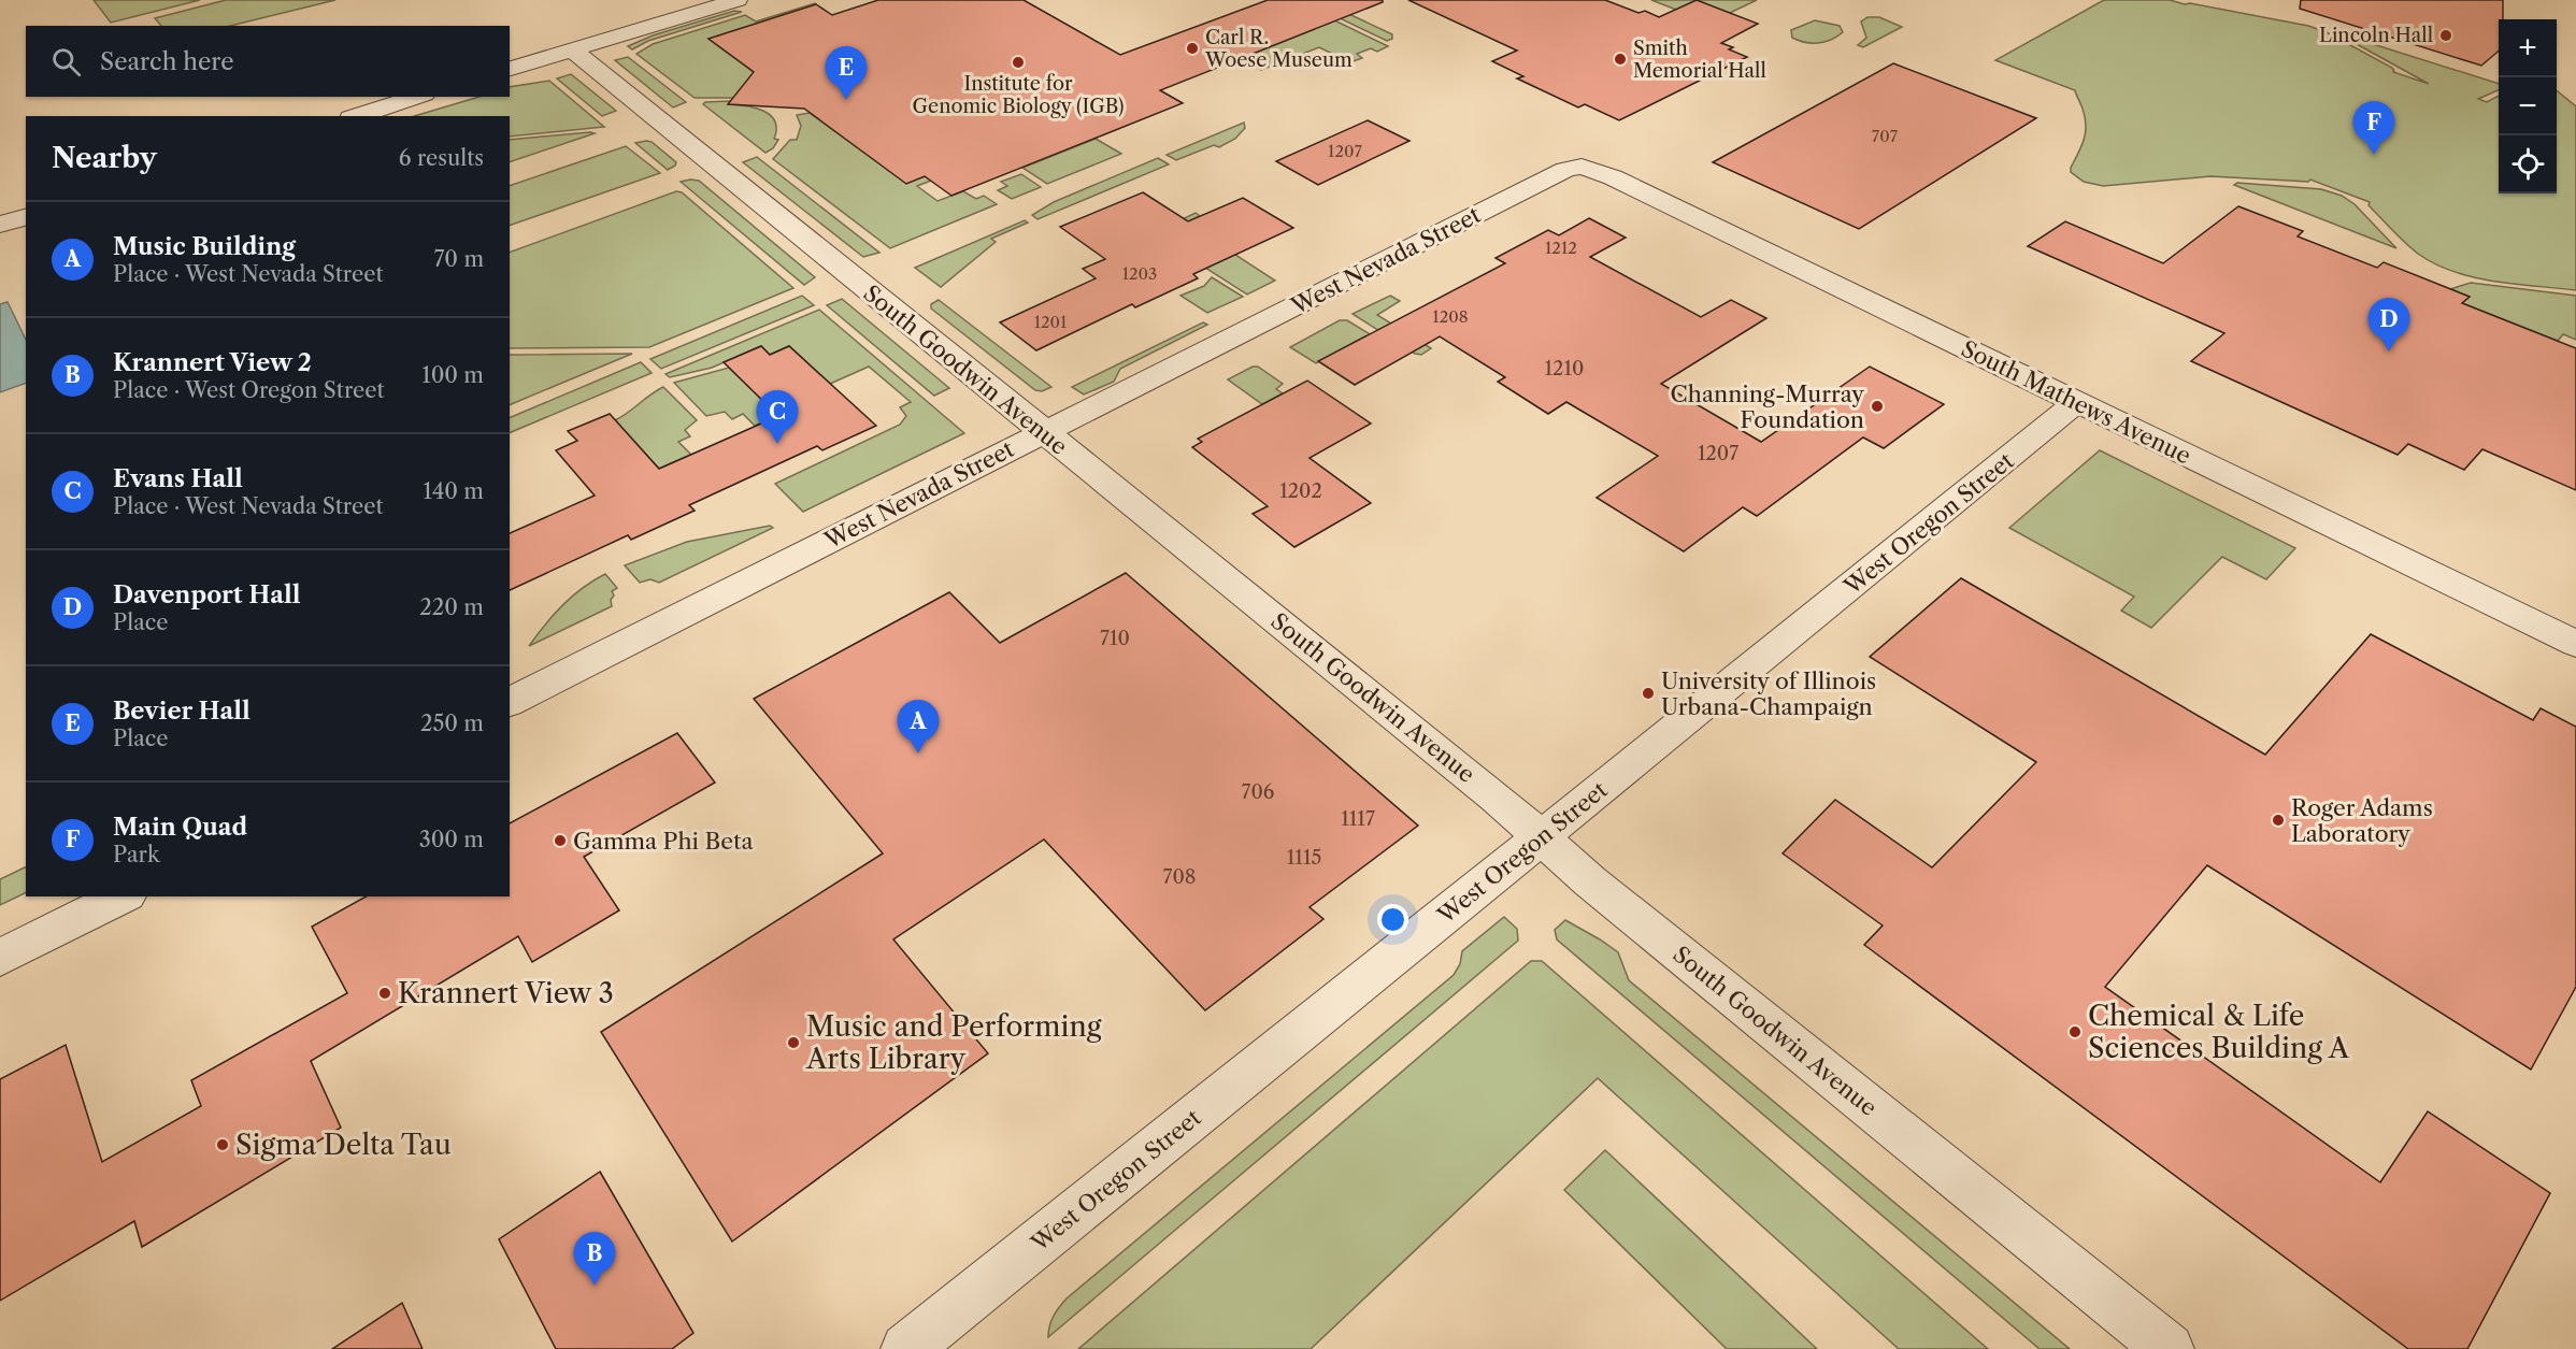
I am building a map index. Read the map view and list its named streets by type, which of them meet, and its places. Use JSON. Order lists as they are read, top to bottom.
{
  "streets": {
    "street": [
      "West Nevada Street",
      "South Goodwin Avenue",
      "South Mathews Avenue",
      "West Oregon Street"
    ]
  },
  "crossings": [
    ["West Nevada Street", "South Goodwin Avenue"],
    ["West Nevada Street", "South Mathews Avenue"],
    ["South Goodwin Avenue", "West Oregon Street"],
    ["South Mathews Avenue", "West Oregon Street"]
  ],
  "places": [
    "Lincoln Hall",
    "Carl R. Woese Museum",
    "Smith Memorial Hall",
    "Institute for Genomic Biology (IGB)",
    "Channing-Murray Foundation",
    "University of Illinois Urbana-Champaign",
    "Roger Adams Laboratory",
    "Gamma Phi Beta",
    "Krannert View 3",
    "Chemical & Life Sciences Building A",
    "Music and Performing Arts Library",
    "Sigma Delta Tau"
  ],
  "house_numbers": [
    "707",
    "1207",
    "1212",
    "1203",
    "1208",
    "1201",
    "1210",
    "1207",
    "1202",
    "710",
    "706",
    "1117",
    "1115",
    "708"
  ],
  "page": {
    "map_buttons": ["+", "−"],
    "search": "Search here",
    "pins": [
      "E",
      "F",
      "D",
      "C",
      "A",
      "B"
    ],
    "heading": ["Nearby", "6 results"],
    "list": [
      {
        "mark": "A",
        "name": "Music Building",
        "note": "Place · West Nevada Street",
        "value": "70 m"
      },
      {
        "mark": "B",
        "name": "Krannert View 2",
        "note": "Place · West Oregon Street",
        "value": "100 m"
      },
      {
        "mark": "C",
        "name": "Evans Hall",
        "note": "Place · West Nevada Street",
        "value": "140 m"
      },
      {
        "mark": "D",
        "name": "Davenport Hall",
        "note": "Place",
        "value": "220 m"
      },
      {
        "mark": "E",
        "name": "Bevier Hall",
        "note": "Place",
        "value": "250 m"
      },
      {
        "mark": "F",
        "name": "Main Quad",
        "note": "Park",
        "value": "300 m"
      }
    ]
  }
}
